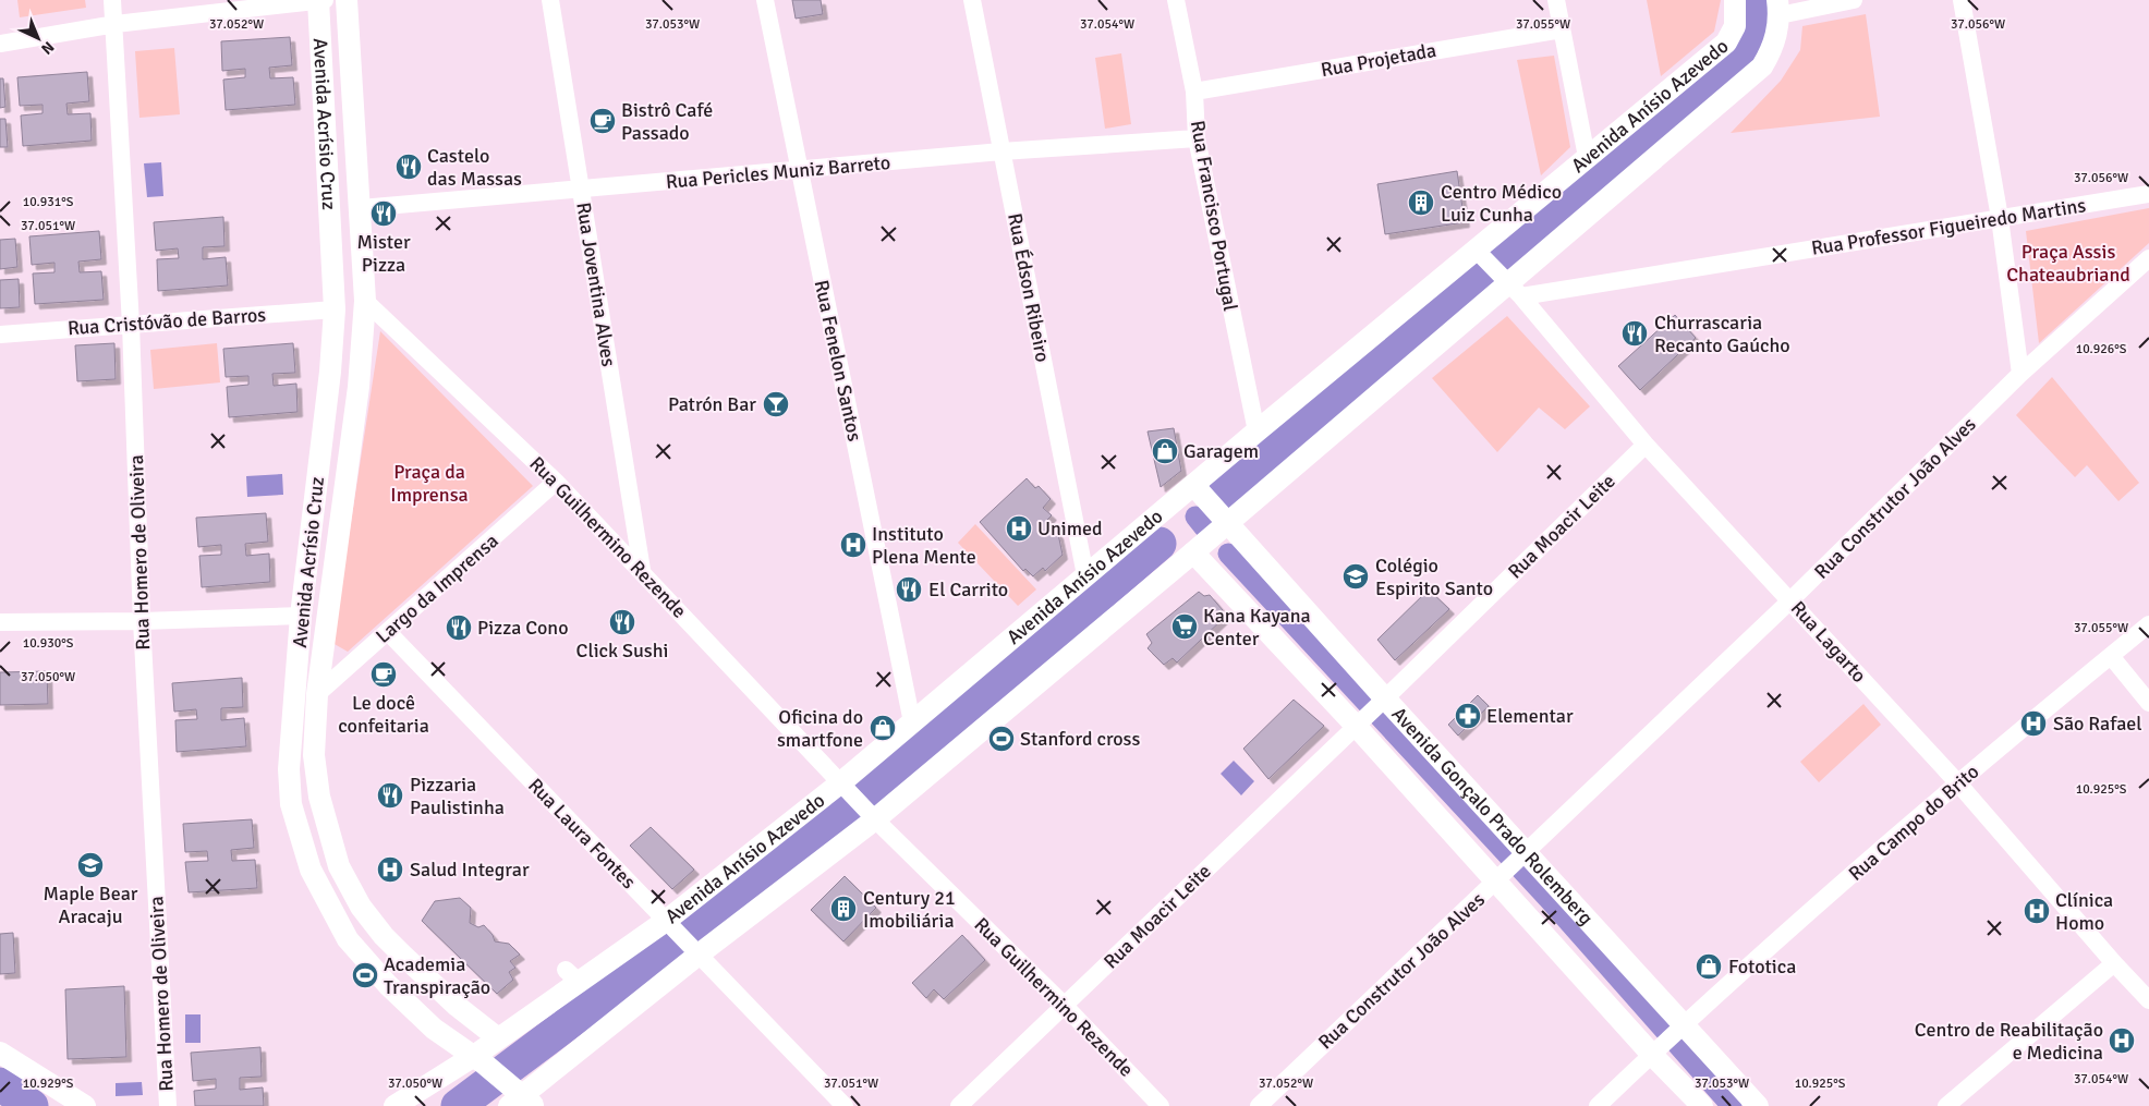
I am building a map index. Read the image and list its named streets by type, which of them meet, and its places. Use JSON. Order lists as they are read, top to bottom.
{
  "streets": {
    "street": [
      "Rua Projetada",
      "Avenida Anísio Azevedo",
      "Avenida Acrísio Cruz",
      "Rua Pericles Muniz Barreto",
      "Rua Francisco Portugal",
      "Rua Professor Figueiredo Martins",
      "Rua Joventina Alves",
      "Rua Édson Ribeiro",
      "Rua Cristóvão de Barros",
      "Rua Fenelon Santos",
      "Rua Construtor João Alves",
      "Rua Moacir Leite",
      "Rua Guilhermino Rezende",
      "Rua Homero de Oliveira",
      "Largo da Imprensa",
      "Rua Lagarto",
      "Avenida Gonçalo Prado Rolemberg",
      "Rua Campo do Brito",
      "Rua Laura Fontes"
    ]
  },
  "crossings": [
    ["Rua Projetada", "Rua Francisco Portugal"],
    ["Avenida Anísio Azevedo", "Avenida Acrísio Cruz"],
    ["Avenida Anísio Azevedo", "Rua Francisco Portugal"],
    ["Avenida Anísio Azevedo", "Rua Édson Ribeiro"],
    ["Avenida Anísio Azevedo", "Rua Fenelon Santos"],
    ["Avenida Anísio Azevedo", "Rua Guilhermino Rezende"],
    ["Avenida Anísio Azevedo", "Rua Lagarto"],
    ["Avenida Anísio Azevedo", "Avenida Gonçalo Prado Rolemberg"],
    ["Avenida Anísio Azevedo", "Rua Laura Fontes"],
    ["Avenida Acrísio Cruz", "Rua Pericles Muniz Barreto"],
    ["Avenida Acrísio Cruz", "Rua Cristóvão de Barros"],
    ["Avenida Acrísio Cruz", "Rua Guilhermino Rezende"],
    ["Avenida Acrísio Cruz", "Largo da Imprensa"],
    ["Rua Pericles Muniz Barreto", "Rua Francisco Portugal"],
    ["Rua Pericles Muniz Barreto", "Rua Joventina Alves"],
    ["Rua Pericles Muniz Barreto", "Rua Édson Ribeiro"],
    ["Rua Pericles Muniz Barreto", "Rua Fenelon Santos"],
    ["Rua Professor Figueiredo Martins", "Rua Lagarto"],
    ["Rua Joventina Alves", "Rua Guilhermino Rezende"],
    ["Rua Cristóvão de Barros", "Rua Homero de Oliveira"],
    ["Rua Construtor João Alves", "Rua Lagarto"],
    ["Rua Construtor João Alves", "Avenida Gonçalo Prado Rolemberg"],
    ["Rua Moacir Leite", "Rua Guilhermino Rezende"],
    ["Rua Moacir Leite", "Rua Lagarto"],
    ["Rua Moacir Leite", "Avenida Gonçalo Prado Rolemberg"],
    ["Rua Guilhermino Rezende", "Largo da Imprensa"],
    ["Largo da Imprensa", "Rua Laura Fontes"],
    ["Rua Lagarto", "Rua Campo do Brito"],
    ["Avenida Gonçalo Prado Rolemberg", "Rua Campo do Brito"]
  ],
  "parks": ["Praça Assis Chateaubriand", "Praça da Imprensa"],
  "places": {
    "cafe": ["Bistrô Café Passado", "Le docê confeitaria"],
    "restaurant": [
      "Castelo das Massas",
      "Mister Pizza",
      "Churrascaria Recanto Gaúcho",
      "El Carrito",
      "Click Sushi",
      "Pizza Cono",
      "Pizzaria Paulistinha"
    ],
    "building": ["Centro Médico Luiz Cunha", "Century 21 Imobiliária"],
    "bar": ["Patrón Bar"],
    "shop": ["Garagem", "Oficina do smartfone", "Fototica"],
    "hospital": [
      "Unimed",
      "Instituto Plena Mente",
      "São Rafael",
      "Salud Integrar",
      "Clínica Homo",
      "Centro de Reabilitação e Medicina"
    ],
    "school or university": ["Colégio Espirito Santo", "Maple Bear Aracaju"],
    "supermarket": ["Kana Kayana Center"],
    "pharmacy": ["Elementar"],
    "sports": ["Stanford cross", "Academia Transpiração"]
  },
  "north": "bottom right",
  "coordinates": [
    "37.052°W",
    "37.053°W",
    "37.054°W",
    "37.055°W",
    "37.056°W",
    "10.931°S",
    "37.051°W",
    "10.926°S",
    "10.930°S",
    "37.050°W",
    "10.925°S",
    "10.929°S"
  ]
}
